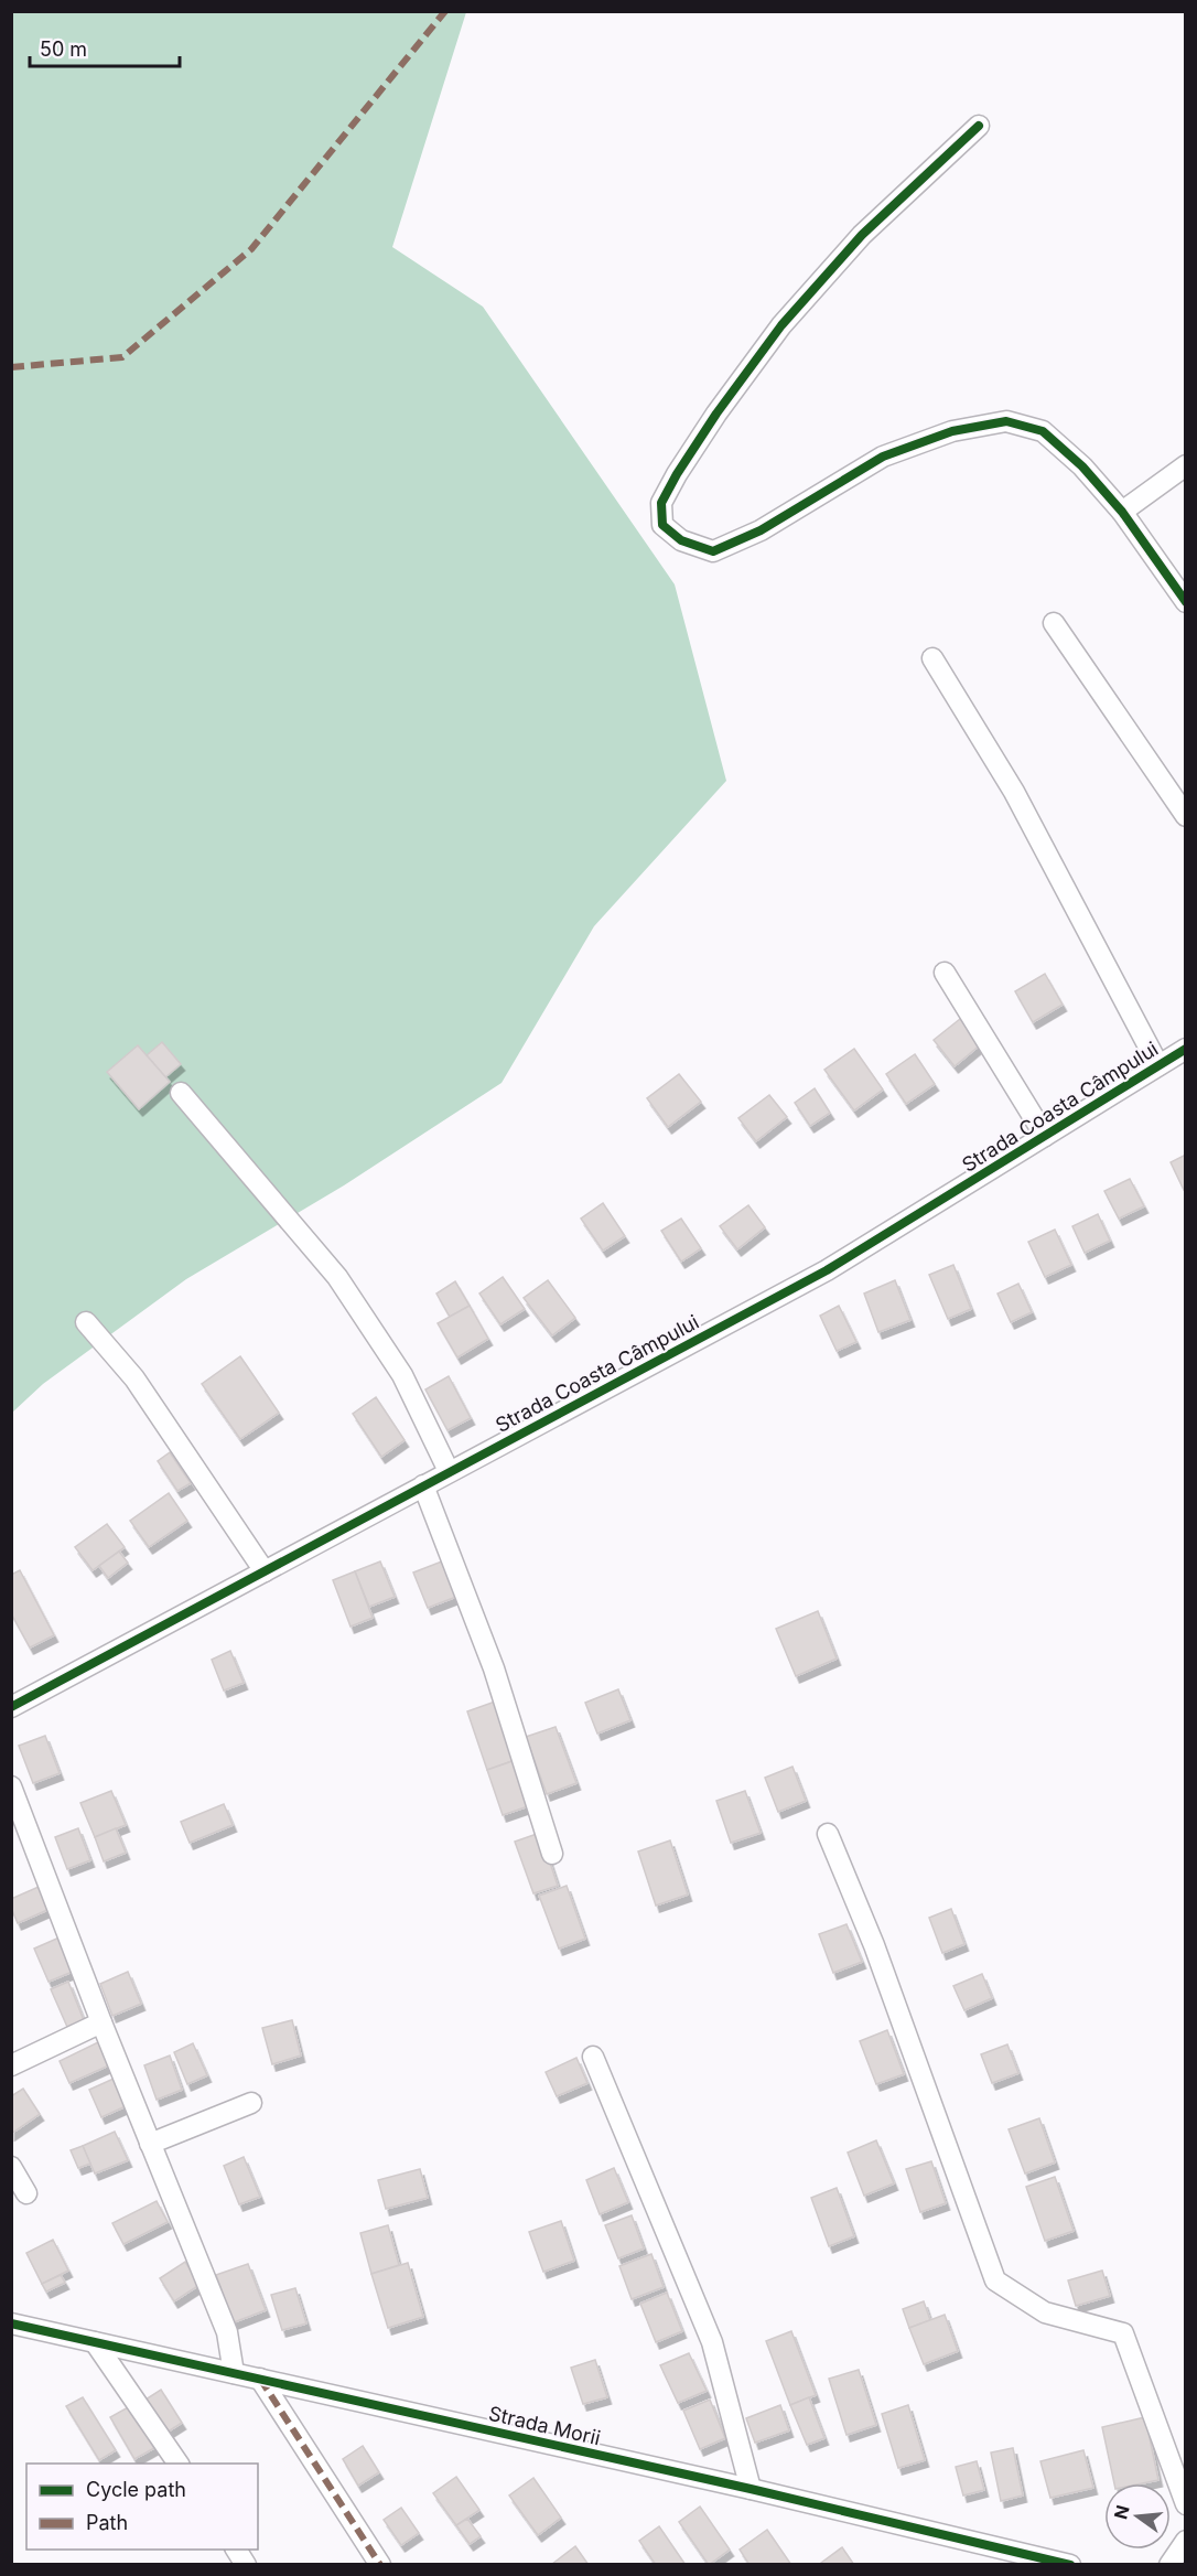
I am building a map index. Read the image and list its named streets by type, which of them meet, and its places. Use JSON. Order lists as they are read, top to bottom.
{
  "streets": {
    "street": ["Strada Coasta Câmpului", "Strada Morii"]
  },
  "legend": ["Cycle path", "Path"],
  "scale_bar": "50 m",
  "north": "left"
}
